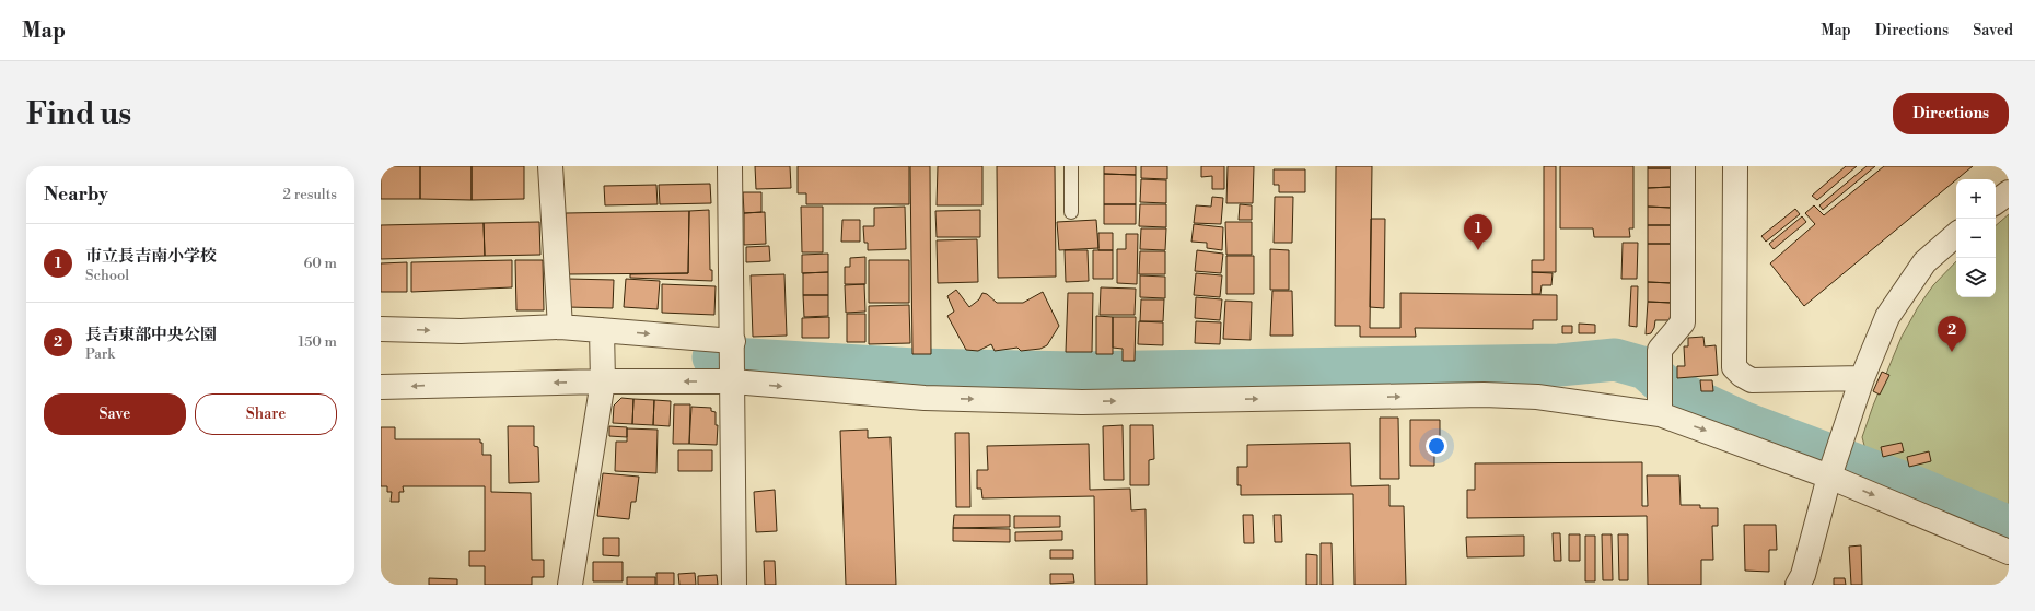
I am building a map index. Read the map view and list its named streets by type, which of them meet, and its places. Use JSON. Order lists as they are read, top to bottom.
{
  "page": {
    "header": "Map",
    "nav": ["Map", "Directions", "Saved"],
    "buttons": [
      "Directions",
      ["Save", "Share"]
    ],
    "title": "Find us",
    "heading": ["Nearby", "2 results"],
    "map_buttons": ["+", "−"],
    "pins": ["1", "2"],
    "list": [
      {
        "mark": "1",
        "name": "市立長吉南小学校",
        "note": "School",
        "value": "60 m"
      },
      {
        "mark": "2",
        "name": "長吉東部中央公園",
        "note": "Park",
        "value": "150 m"
      }
    ]
  }
}
